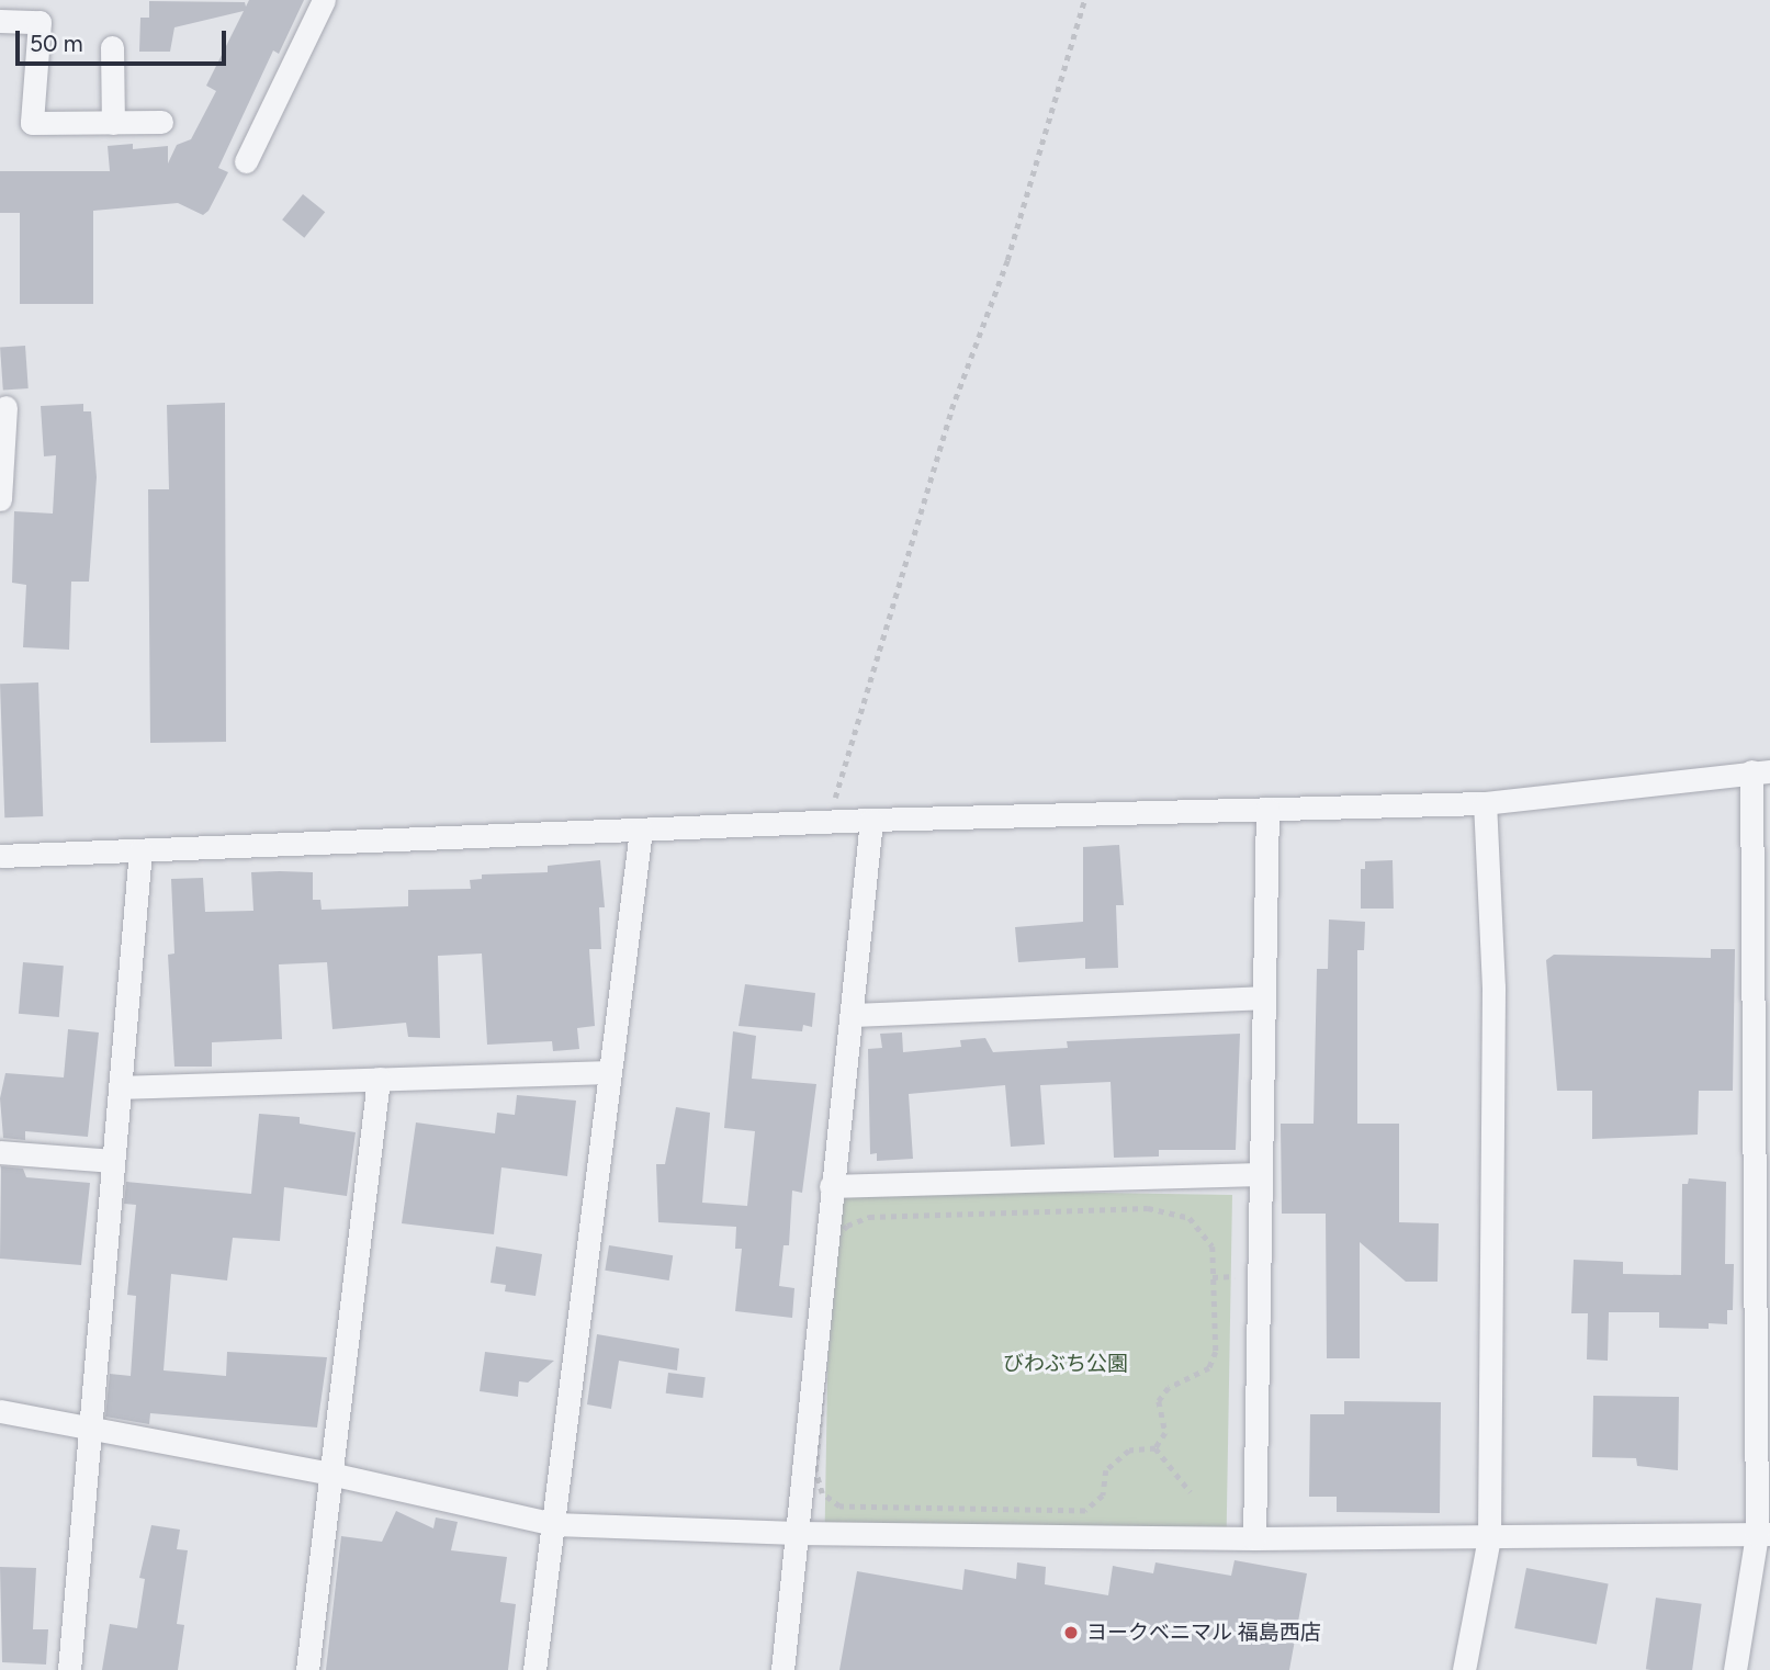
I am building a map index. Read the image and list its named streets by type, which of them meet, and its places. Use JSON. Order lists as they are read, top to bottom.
{
  "parks": ["びわぶち公園"],
  "places": ["ヨークベニマル 福島西店"],
  "scale_bar": "50 m"
}
